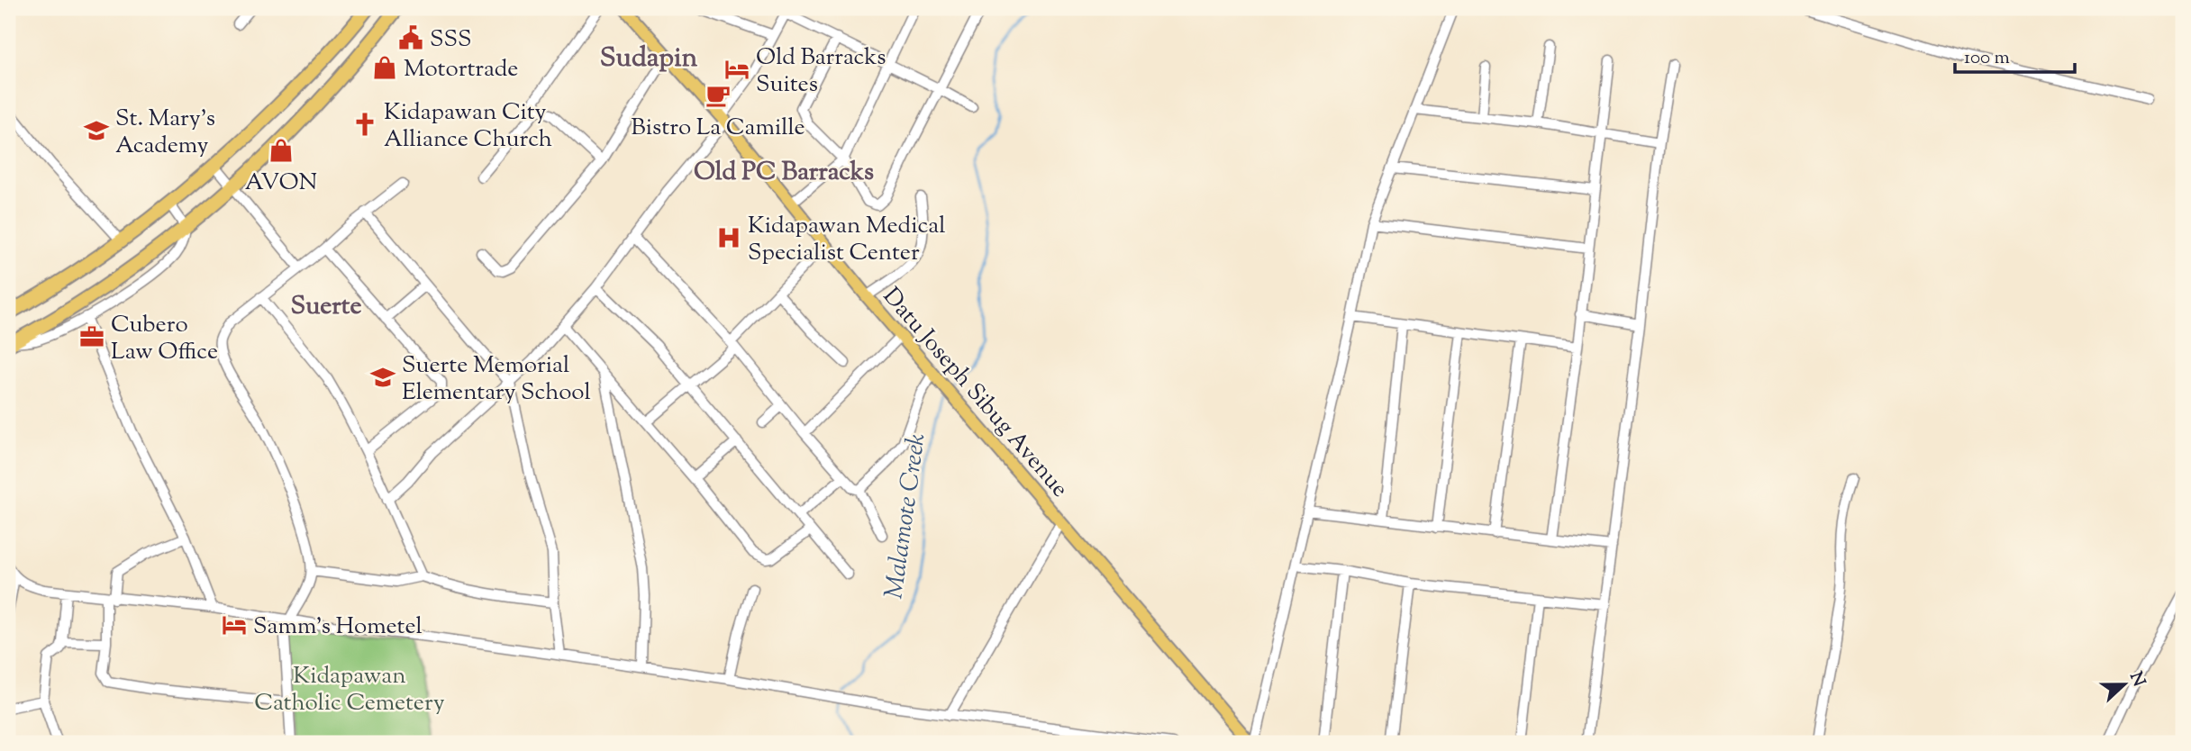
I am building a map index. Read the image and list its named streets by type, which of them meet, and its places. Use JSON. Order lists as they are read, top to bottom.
{
  "streets": {
    "main road": ["Datu Joseph Sibug Avenue"]
  },
  "districts": ["Sudapin", "Old PC Barracks", "Suerte"],
  "water": ["Malamote Creek"],
  "parks": ["Kidapawan Catholic Cemetery"],
  "places": {
    "public building": ["SSS"],
    "shop": ["Motortrade", "AVON"],
    "hotel": ["Old Barracks Suites", "Samm's Hometel"],
    "cafe": ["Bistro La Camille"],
    "church": ["Kidapawan City Alliance Church"],
    "school or university": ["St. Mary's Academy", "Suerte Memorial Elementary School"],
    "hospital": ["Kidapawan Medical Specialist Center"],
    "office": ["Cubero Law Office"]
  },
  "scale_bar": "100 m",
  "north": "right"
}
